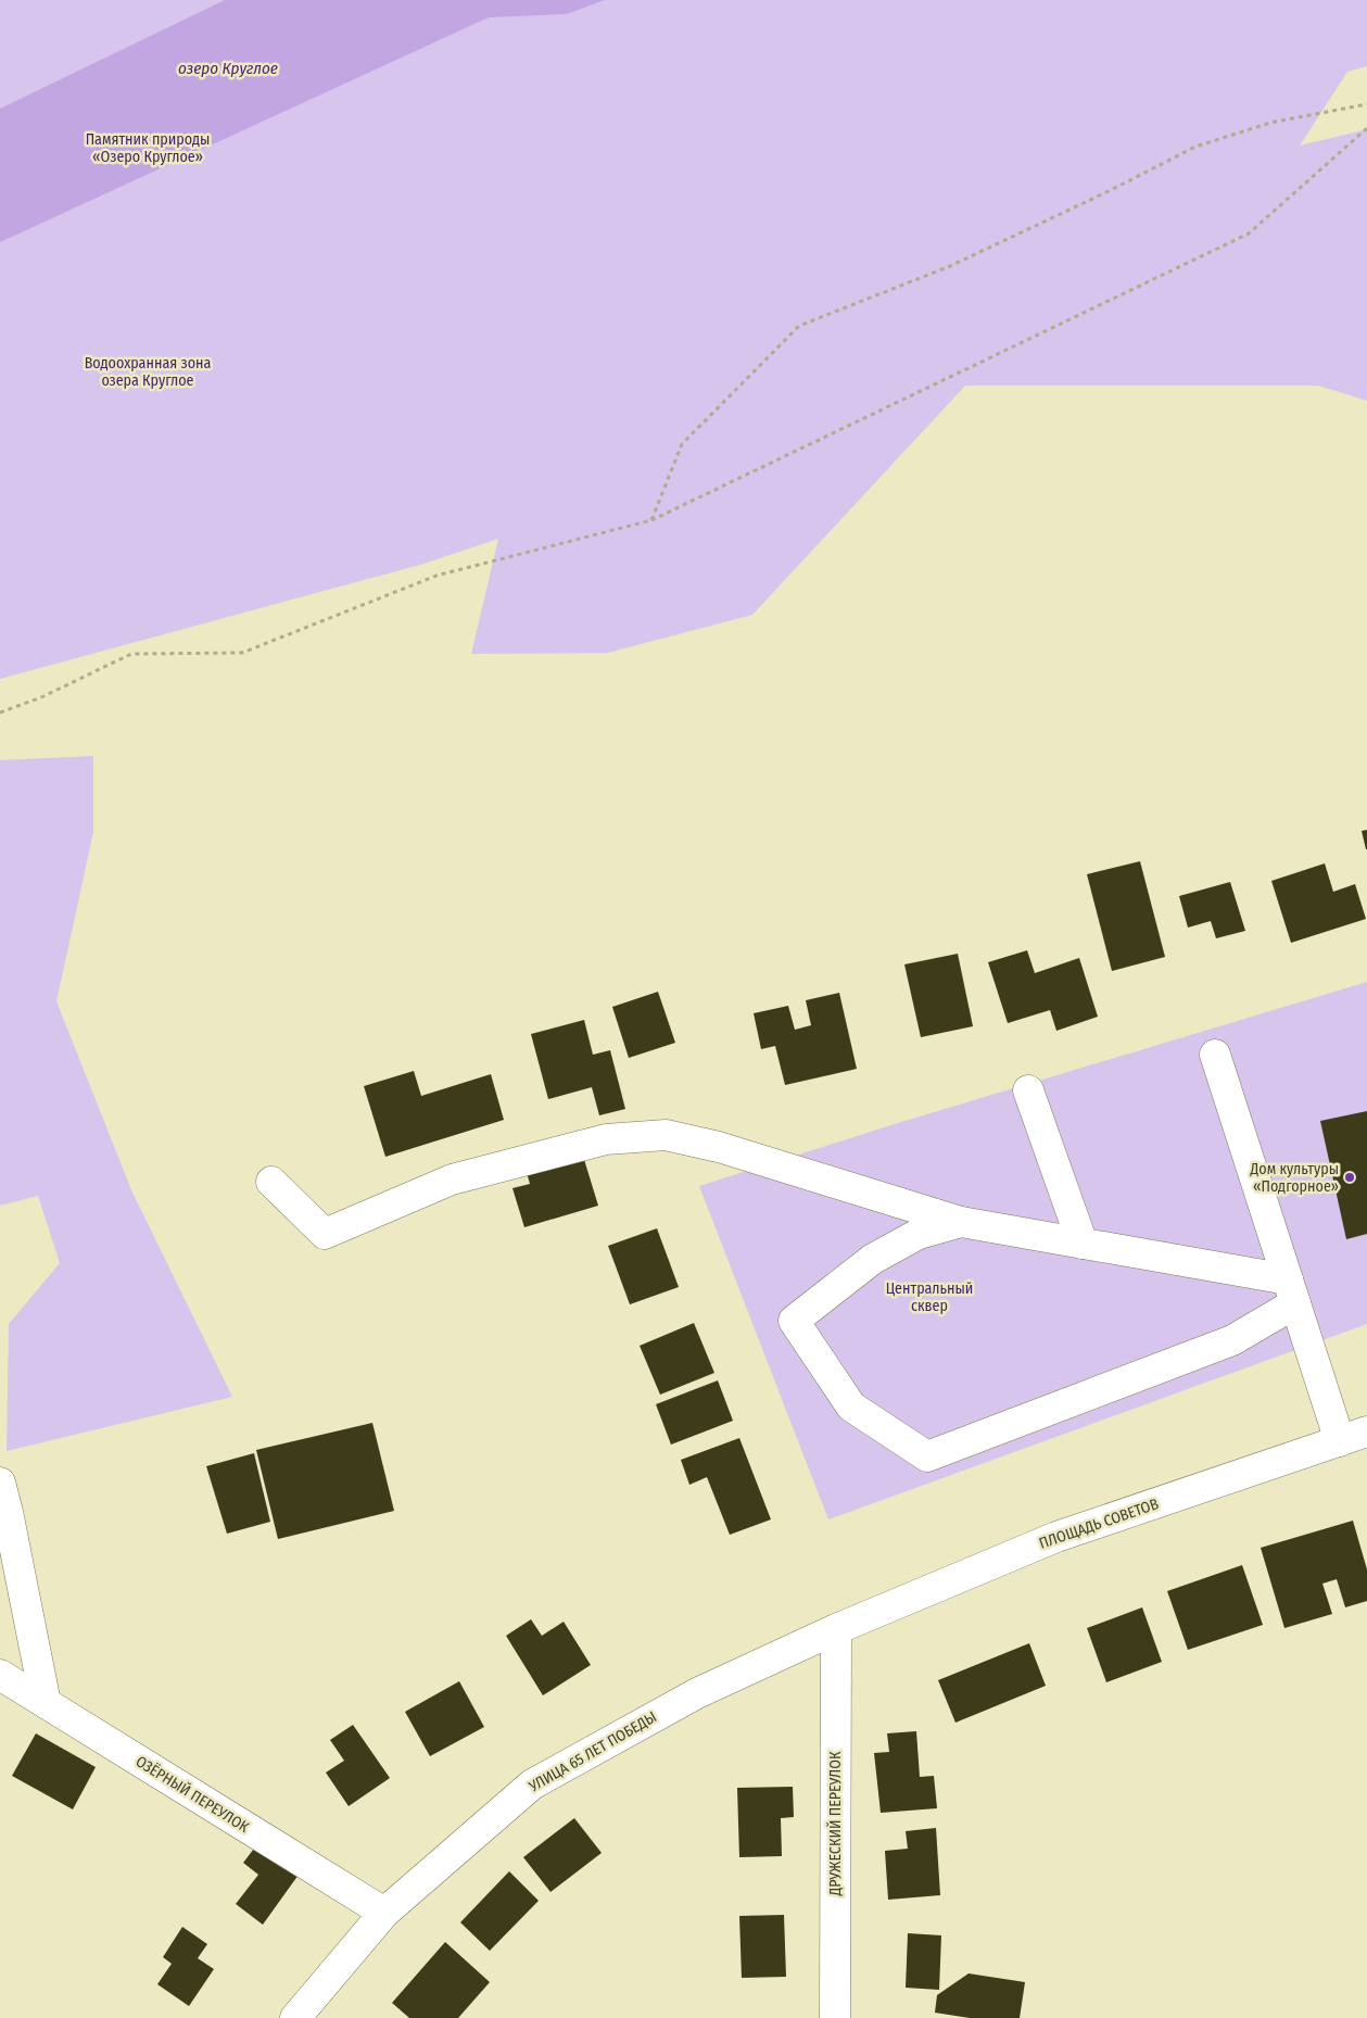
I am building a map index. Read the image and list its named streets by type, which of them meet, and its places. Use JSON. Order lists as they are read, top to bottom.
{
  "streets": {
    "street": [
      "ПЛОЩАДЬ СОВЕТОВ",
      "УЛИЦА 65 ЛЕТ ПОБЕДЫ",
      "ОЗЁРНЫЙ ПЕРЕУЛОК",
      "ДРУЖЕСКИЙ ПЕРЕУЛОК"
    ]
  },
  "crossings": [
    ["ПЛОЩАДЬ СОВЕТОВ", "УЛИЦА 65 ЛЕТ ПОБЕДЫ"],
    ["ПЛОЩАДЬ СОВЕТОВ", "ДРУЖЕСКИЙ ПЕРЕУЛОК"],
    ["УЛИЦА 65 ЛЕТ ПОБЕДЫ", "ОЗЁРНЫЙ ПЕРЕУЛОК"],
    ["УЛИЦА 65 ЛЕТ ПОБЕДЫ", "ДРУЖЕСКИЙ ПЕРЕУЛОК"]
  ],
  "water": ["озеро Круглое"],
  "parks": ["Памятник природы «Озеро Круглое»", "Водоохранная зона озера Круглое", "Центральный сквер"],
  "places": ["Дом культуры «Подгорное»"]
}
